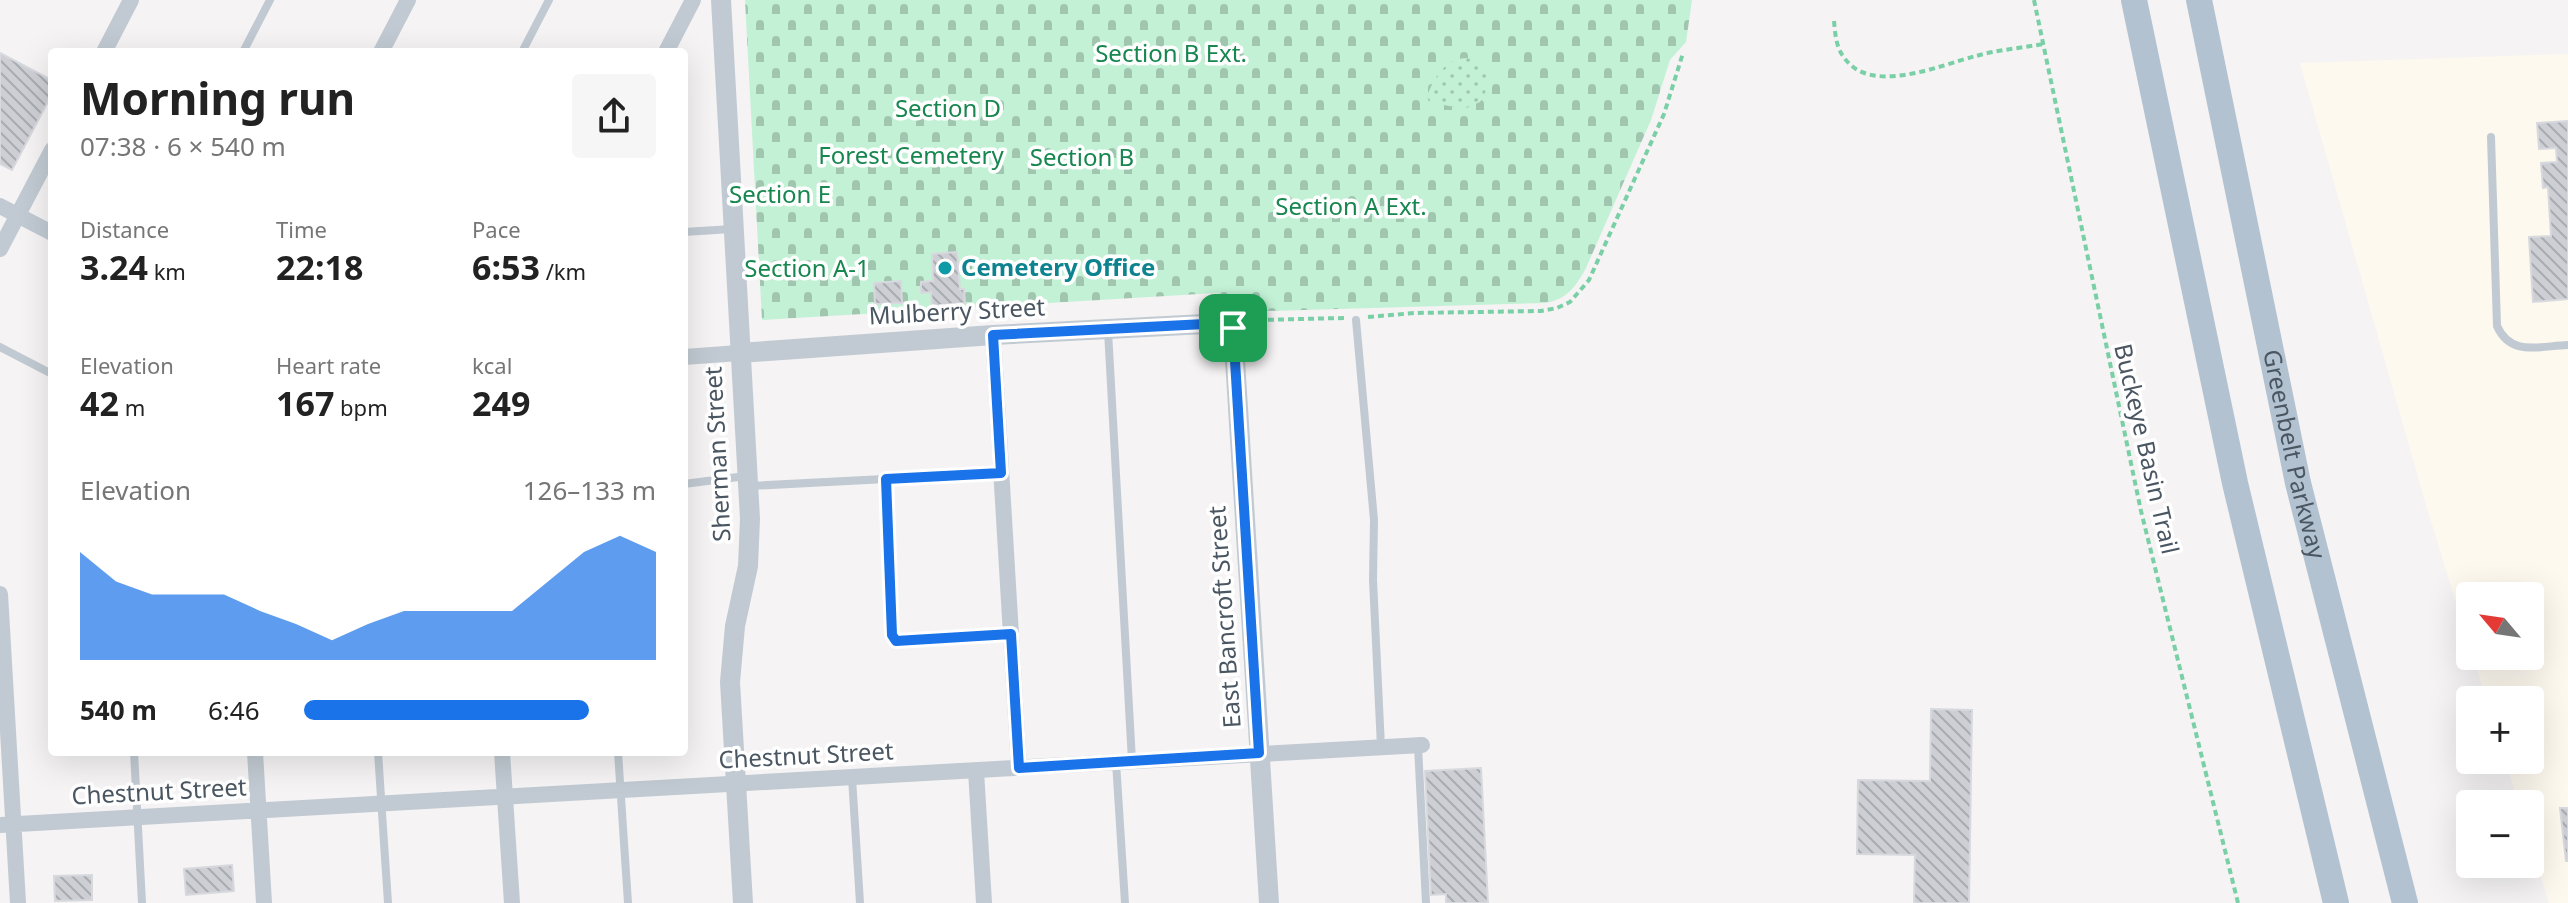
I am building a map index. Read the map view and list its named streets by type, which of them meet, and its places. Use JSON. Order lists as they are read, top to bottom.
{
  "streets": {
    "main road": ["Greenbelt Parkway"],
    "street": [
      "Mulberry Street",
      "Sherman Street",
      "East Bancroft Street",
      "Chestnut Street"
    ],
    "path": ["Buckeye Basin Trail"]
  },
  "crossings": [
    ["Mulberry Street", "Sherman Street"],
    ["Mulberry Street", "East Bancroft Street"],
    ["Sherman Street", "Chestnut Street"],
    ["East Bancroft Street", "Chestnut Street"]
  ],
  "parks": [
    "Section B Ext.",
    "Section D",
    "Forest Cemetery",
    "Section B",
    "Section E",
    "Section A Ext.",
    "Section A-1"
  ],
  "places": ["Cemetery Office"],
  "north": "top left",
  "page": {
    "heading": ["Morning run", "07:38 · 6 × 540 m"],
    "stats": [
      ["Distance", "3.24 km"],
      ["Time", "22:18"],
      ["Pace", "6:53 /km"],
      ["Elevation", "42 m"],
      ["Heart rate", "167 bpm"],
      ["kcal", "249"]
    ],
    "chart": ["Elevation", "126–133 m"],
    "map_buttons": ["+", "−"],
    "list": [
      {
        "name": "540 m",
        "note": "6:46"
      }
    ]
  }
}
